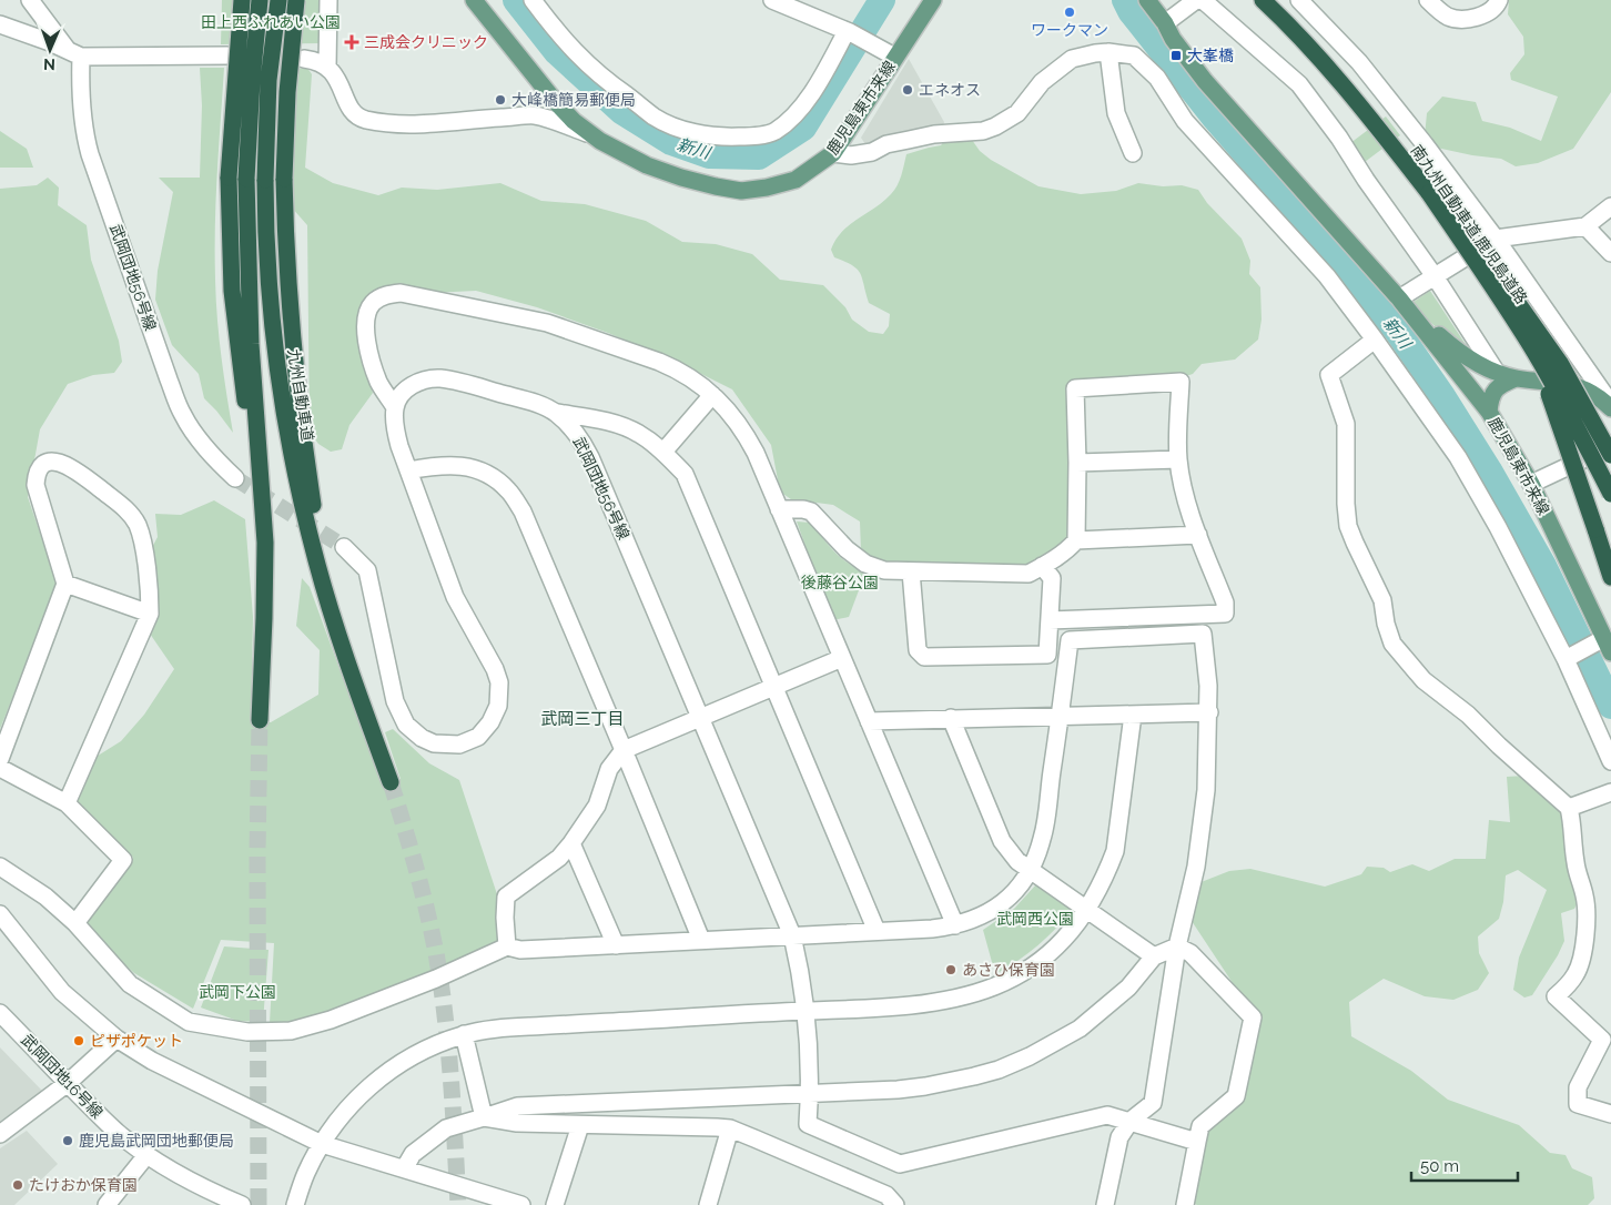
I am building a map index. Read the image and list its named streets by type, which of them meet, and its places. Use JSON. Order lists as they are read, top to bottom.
{
  "streets": {
    "highway": ["南九州自動車道;鹿児島道路", "九州自動車道"],
    "main road": ["鹿児島東市来線"],
    "street": ["武岡団地56号線", "武岡団地16号線"]
  },
  "districts": ["武岡三丁目"],
  "water": ["新川"],
  "parks": [
    "田上西ふれあい公園",
    "後藤谷公園",
    "武岡西公園",
    "武岡下公園"
  ],
  "places": {
    "other": [
      "ワークマン",
      "エネオス",
      "大峰橋簡易郵便局",
      "あさひ保育園",
      "ピザポケット",
      "鹿児島武岡団地郵便局",
      "たけおか保育園"
    ],
    "health": ["三成会クリニック"],
    "transit": ["大峯橋"]
  },
  "scale_bar": "50 m",
  "north": "bottom"
}
